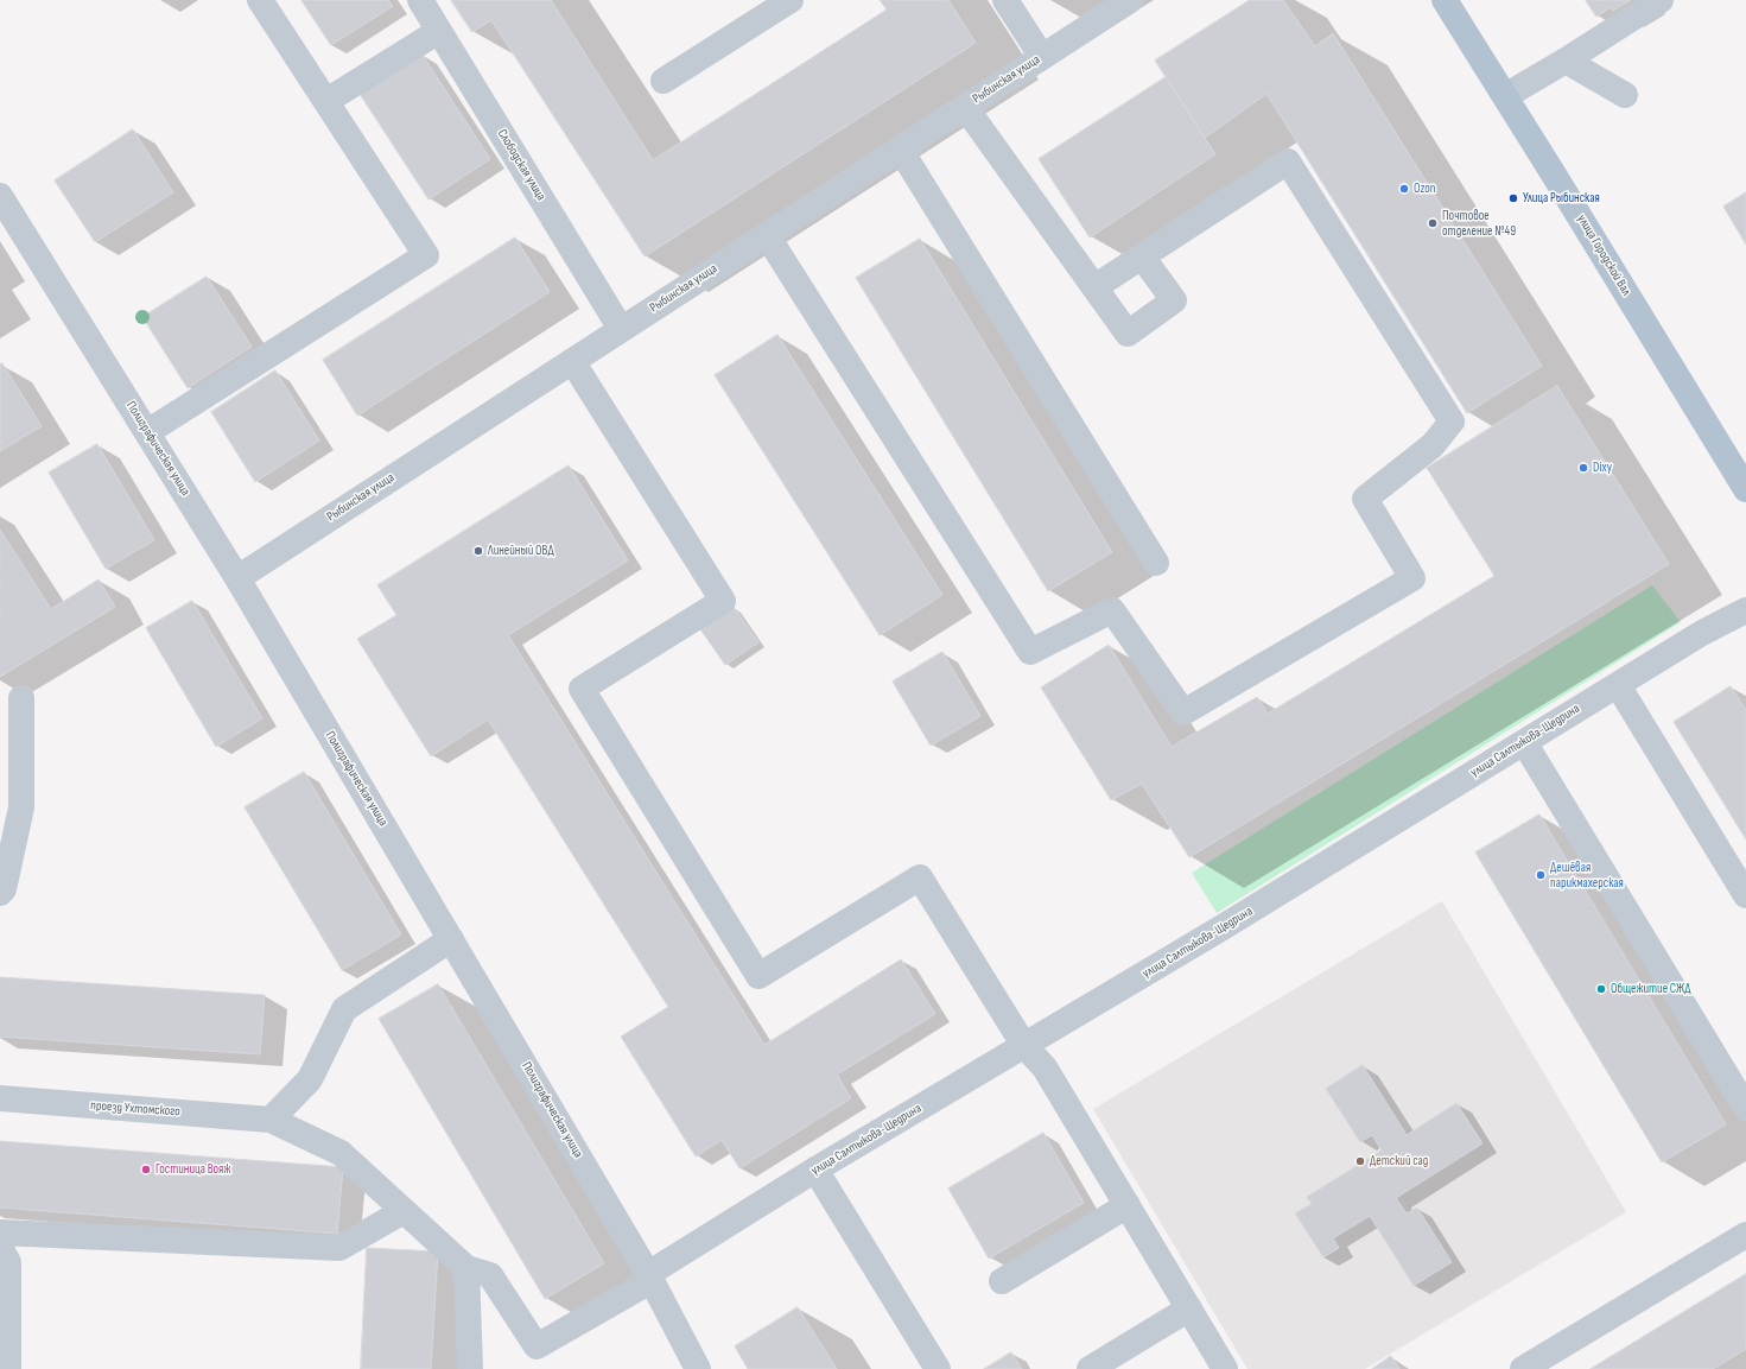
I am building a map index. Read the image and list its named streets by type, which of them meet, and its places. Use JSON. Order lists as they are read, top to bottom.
{
  "streets": {
    "main road": ["улица Городской Вал"],
    "street": [
      "Рыбинская улица",
      "Слободская улица",
      "Полиграфическая улица",
      "улица Салтыкова-Щедрина",
      "проезд Ухтомского"
    ]
  },
  "crossings": [
    ["Рыбинская улица", "Слободская улица"],
    ["Рыбинская улица", "Полиграфическая улица"],
    ["Полиграфическая улица", "улица Салтыкова-Щедрина"]
  ],
  "places": [
    "Ozon",
    "Улица Рыбинская",
    "Почтовое отделение №49",
    "Dixy",
    "Линейный ОВД",
    "Дешёвая парикмахерская",
    "Общежитие СЖД",
    "Детский сад",
    "Гостиница Вояж"
  ]
}
